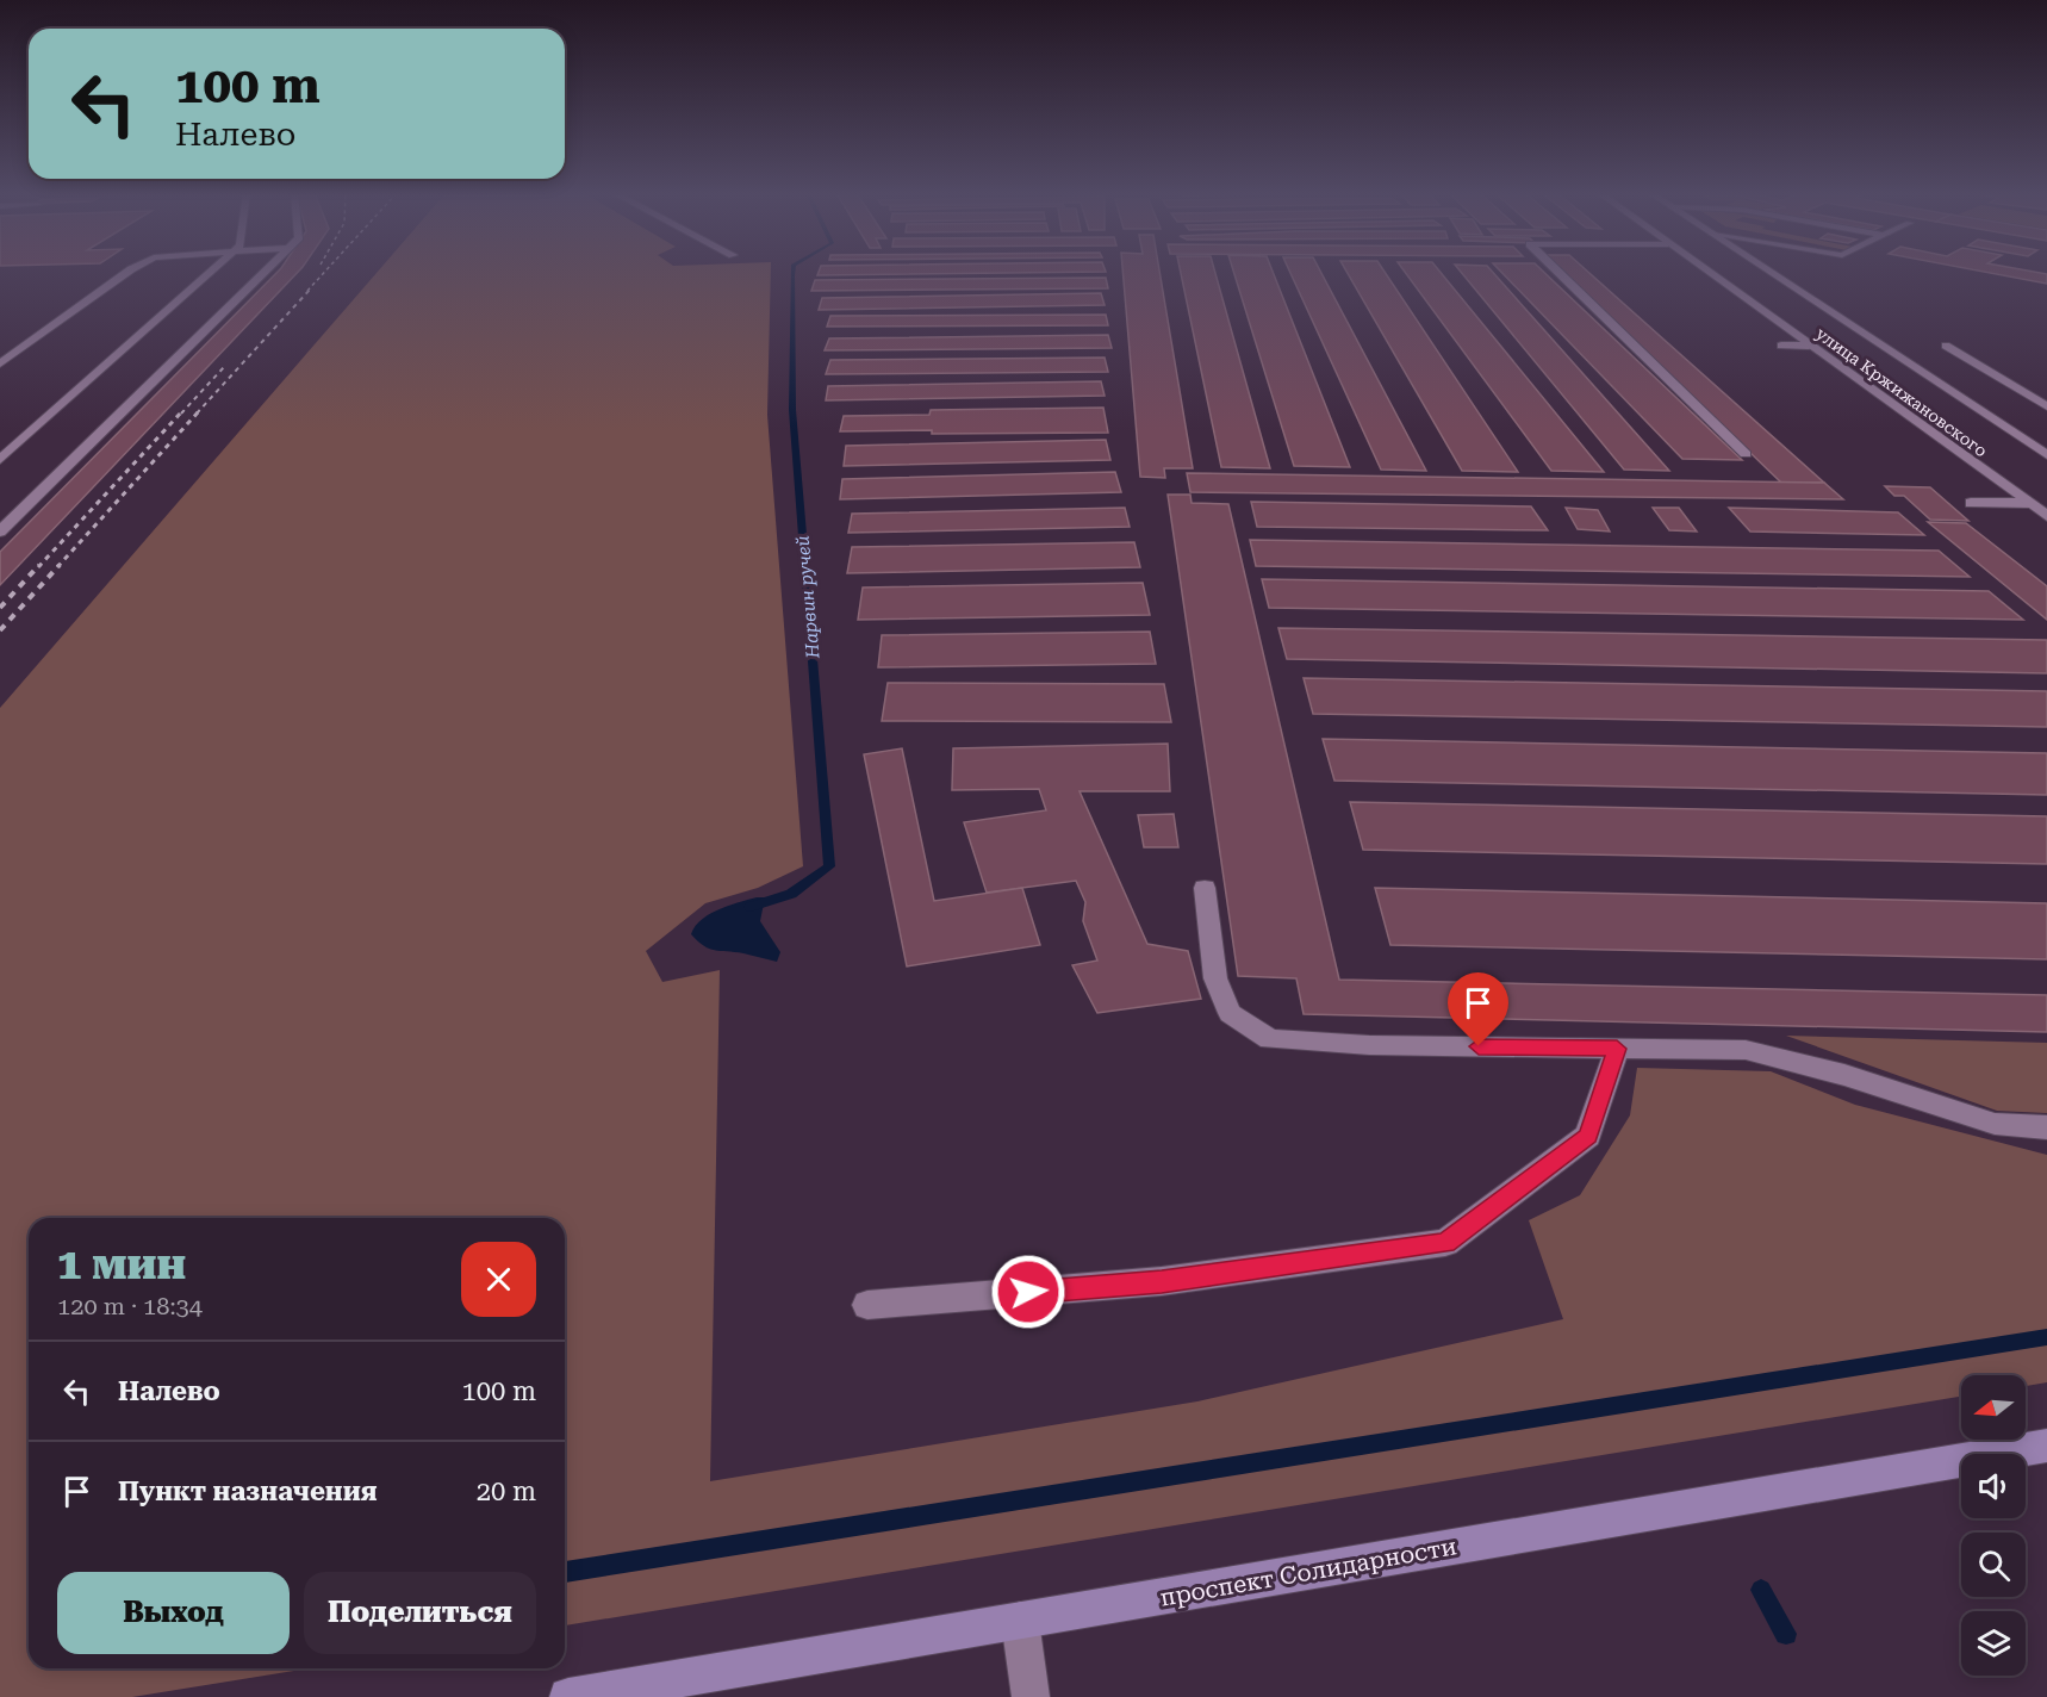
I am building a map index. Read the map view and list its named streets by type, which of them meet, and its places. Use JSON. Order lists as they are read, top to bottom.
{
  "streets": {
    "main road": ["проспект Солидарности"],
    "street": ["улица Кржижановского"]
  },
  "water": ["Нарвин ручей"],
  "north": "left",
  "page": {
    "turn": ["100 m", "Налево"],
    "heading": ["1 мин", "120 m · 18:34"],
    "list": [
      {
        "name": "Налево",
        "value": "100 m"
      },
      {
        "name": "Пункт назначения",
        "value": "20 m"
      }
    ],
    "buttons": ["Выход", "Поделиться"]
  }
}
